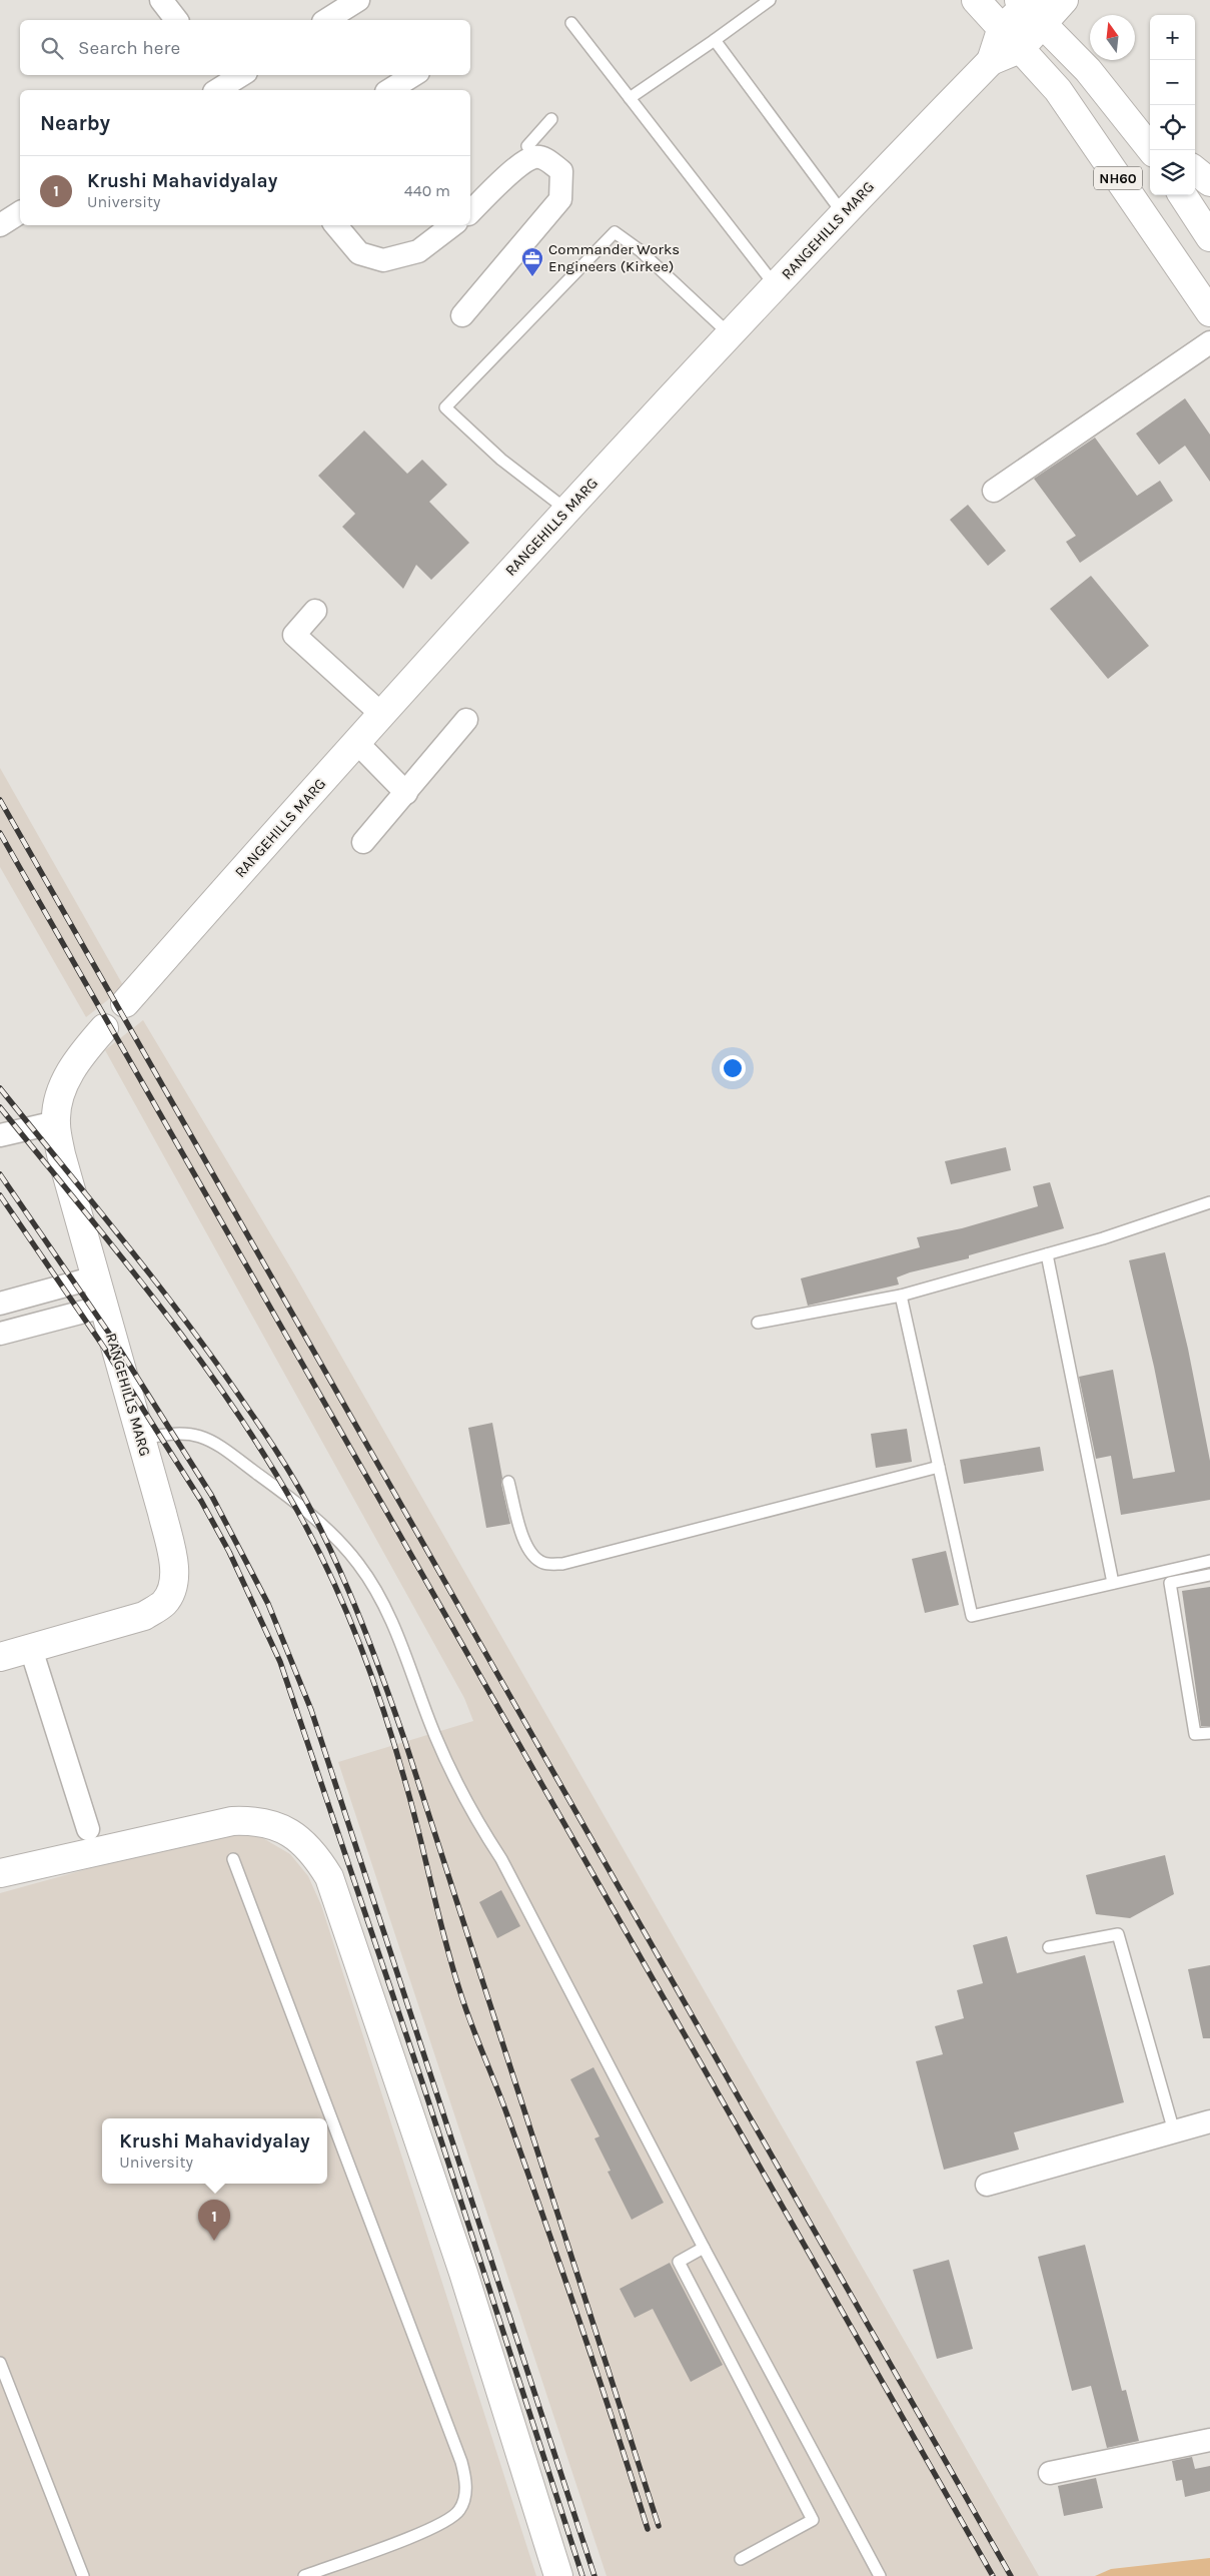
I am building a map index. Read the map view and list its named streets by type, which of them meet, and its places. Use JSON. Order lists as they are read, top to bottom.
{
  "streets": {
    "main road": ["NH60", "RANGEHILLS MARG"]
  },
  "places": {
    "office": ["Commander Works Engineers (Kirkee)"]
  },
  "north": "top",
  "page": {
    "map_buttons": ["+", "−"],
    "search": "Search here",
    "heading": "Nearby",
    "list": [
      {
        "mark": "1",
        "name": "Krushi Mahavidyalay",
        "note": "University",
        "value": "440 m"
      }
    ],
    "popup": ["Krushi Mahavidyalay", "University"],
    "pins": "1"
  }
}
